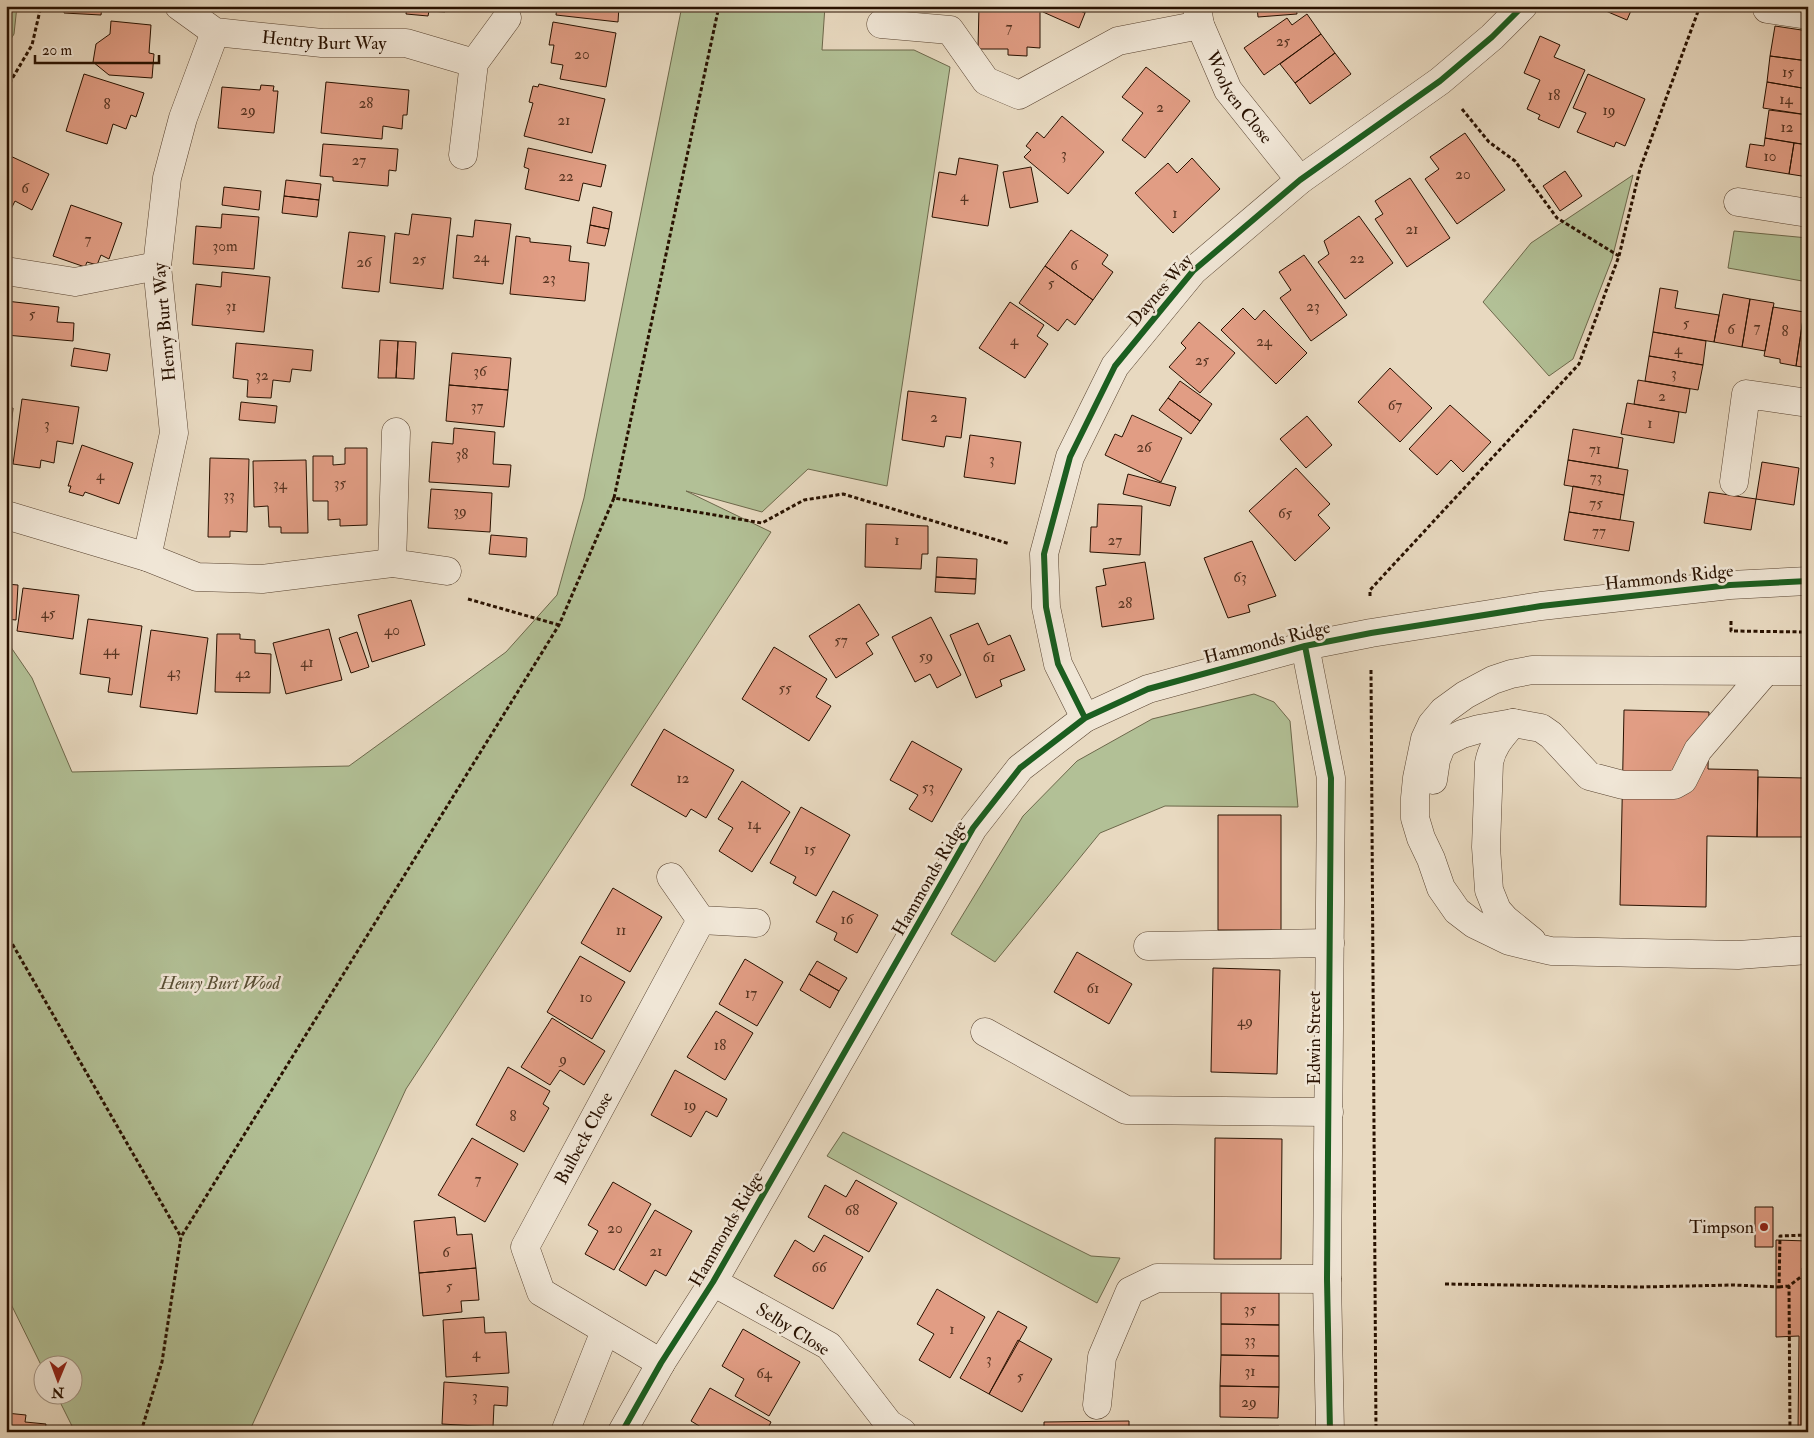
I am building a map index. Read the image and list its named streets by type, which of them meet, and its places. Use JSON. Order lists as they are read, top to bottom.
{
  "streets": {
    "street": [
      "Hentry Burt Way",
      "Woolven Close",
      "Daynes Way",
      "Henry Burt Way",
      "Hammonds Ridge",
      "Edwin Street",
      "Bulbeck Close",
      "Selby Close"
    ]
  },
  "crossings": [
    ["Hentry Burt Way", "Henry Burt Way"],
    ["Woolven Close", "Daynes Way"],
    ["Daynes Way", "Hammonds Ridge"],
    ["Hammonds Ridge", "Edwin Street"],
    ["Hammonds Ridge", "Bulbeck Close"],
    ["Hammonds Ridge", "Selby Close"]
  ],
  "parks": ["Henry Burt Wood"],
  "places": ["Timpson"],
  "house_numbers": [
    "7",
    "25",
    "20",
    "15",
    "18",
    "14",
    "28",
    "8",
    "2",
    "29",
    "19",
    "21",
    "12",
    "3",
    "10",
    "27",
    "20",
    "22",
    "6",
    "4",
    "1",
    "21",
    "7",
    "30m",
    "24",
    "22",
    "25",
    "26",
    "6",
    "23",
    "5",
    "31",
    "23",
    "5",
    "5",
    "7",
    "6",
    "8",
    "4",
    "24",
    "4",
    "25",
    "36",
    "3",
    "32",
    "2",
    "67",
    "37",
    "2",
    "1",
    "3",
    "26",
    "71",
    "38",
    "3",
    "4",
    "73",
    "35",
    "34",
    "33",
    "75",
    "39",
    "65",
    "77",
    "1",
    "27",
    "63",
    "28",
    "45",
    "40",
    "57",
    "44",
    "59",
    "61",
    "41",
    "43",
    "42",
    "55",
    "12",
    "53",
    "14",
    "15",
    "16",
    "11",
    "61",
    "17",
    "10",
    "49",
    "18",
    "9",
    "19",
    "8",
    "7",
    "68",
    "20",
    "21",
    "6",
    "66",
    "5",
    "35",
    "1",
    "33",
    "4",
    "3",
    "31",
    "64",
    "5",
    "3",
    "29"
  ],
  "scale_bar": "20 m",
  "north": "bottom"
}
